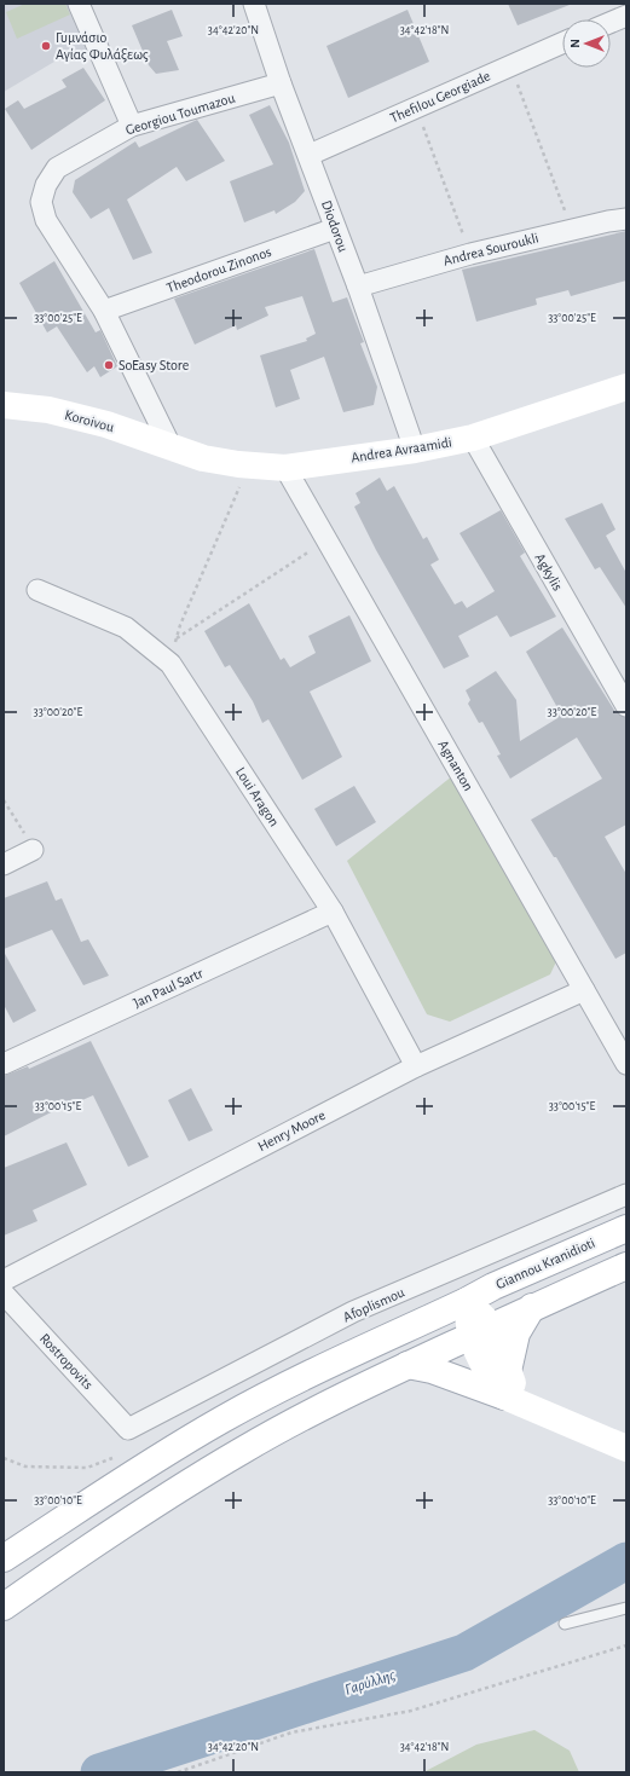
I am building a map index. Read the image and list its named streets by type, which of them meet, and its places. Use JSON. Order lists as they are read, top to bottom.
{
  "streets": {
    "main road": ["Koroivou", "Andrea Avraamidi", "Giannou Kranidioti"],
    "street": [
      "Thefilou Georgiade",
      "Georgiou Toumazou",
      "Diodorou",
      "Andrea Souroukli",
      "Theodorou Zinonos",
      "Agkylis",
      "Agnanton",
      "Loui Aragon",
      "Jan Paul Sartr",
      "Henry Moore",
      "Afoplismou",
      "Rostropovits"
    ]
  },
  "crossings": [
    ["Thefilou Georgiade", "Diodorou"],
    ["Georgiou Toumazou", "Diodorou"],
    ["Georgiou Toumazou", "Theodorou Zinonos"],
    ["Georgiou Toumazou", "Koroivou"],
    ["Georgiou Toumazou", "Andrea Avraamidi"],
    ["Diodorou", "Andrea Souroukli"],
    ["Diodorou", "Theodorou Zinonos"],
    ["Diodorou", "Andrea Avraamidi"],
    ["Koroivou", "Andrea Avraamidi"],
    ["Andrea Avraamidi", "Agkylis"],
    ["Andrea Avraamidi", "Agnanton"],
    ["Agnanton", "Henry Moore"],
    ["Loui Aragon", "Jan Paul Sartr"],
    ["Loui Aragon", "Henry Moore"],
    ["Afoplismou", "Rostropovits"]
  ],
  "water": ["Γαρύλλης"],
  "places": ["Γυμνάσιο Αγίας Φυλάξεως", "SoEasy Store"],
  "north": "left",
  "coordinates": [
    "34°42'20\"N",
    "34°42'18\"N",
    "33°00'25\"E",
    "33°00'20\"E",
    "33°00'15\"E",
    "33°00'10\"E"
  ]
}
